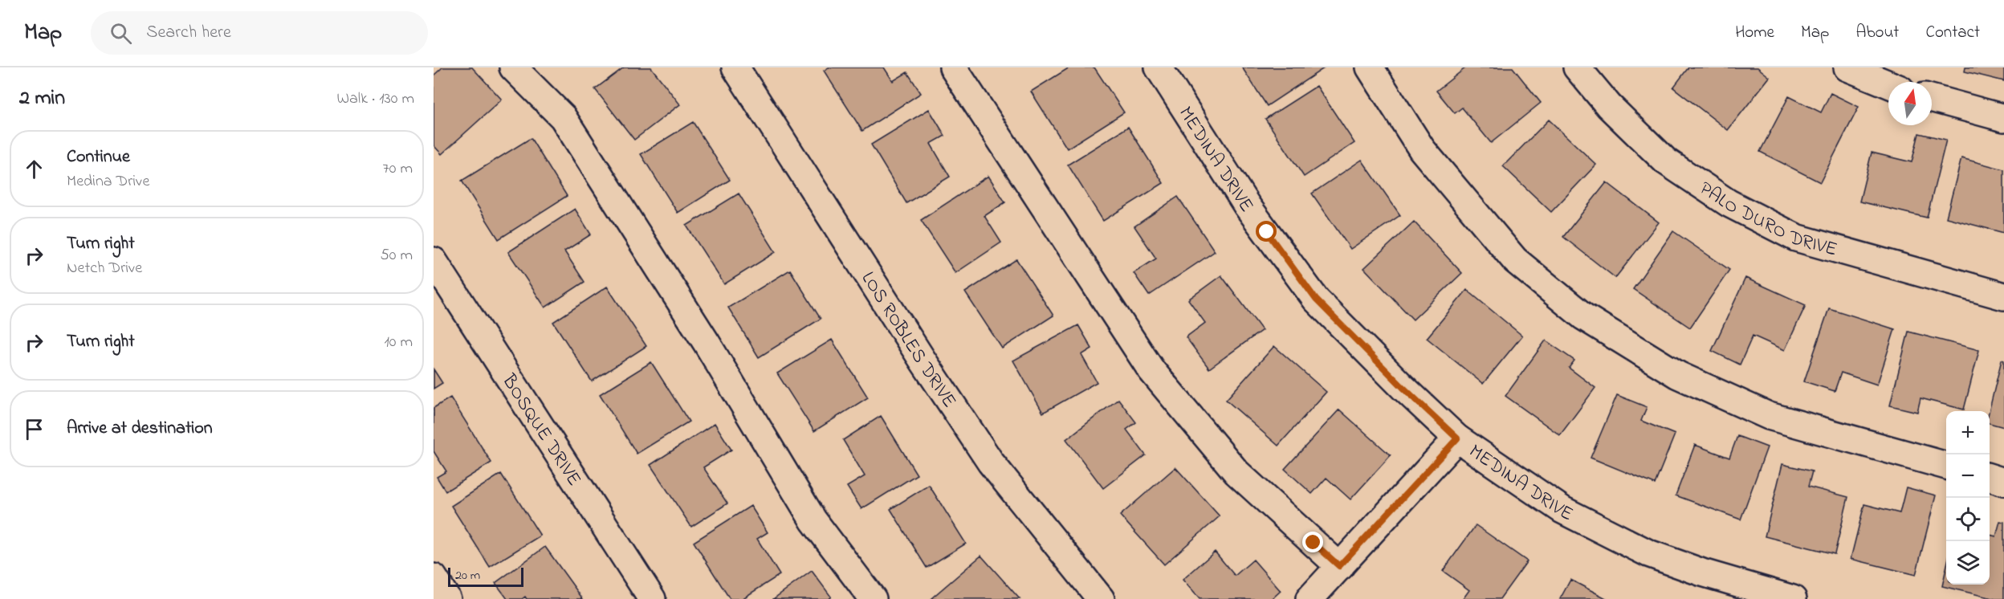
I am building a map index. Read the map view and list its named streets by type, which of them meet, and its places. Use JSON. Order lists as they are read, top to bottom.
{
  "streets": {
    "street": [
      "MEDINA DRIVE",
      "PALO DURO DRIVE",
      "LOS ROBLES DRIVE",
      "BOSQUE DRIVE"
    ]
  },
  "scale_bar": "20 m",
  "north": "top",
  "page": {
    "header": "Map",
    "search": "Search here",
    "nav": [
      "Home",
      "Map",
      "About",
      "Contact"
    ],
    "heading": ["2 min", "Walk · 130 m"],
    "list": [
      ["Continue", "Medina Drive", "70 m"],
      ["Turn right", "Netch Drive", "50 m"],
      ["Turn right", "10 m"],
      "Arrive at destination"
    ],
    "map_buttons": ["+", "−"],
    "scale": "20 m"
  }
}
